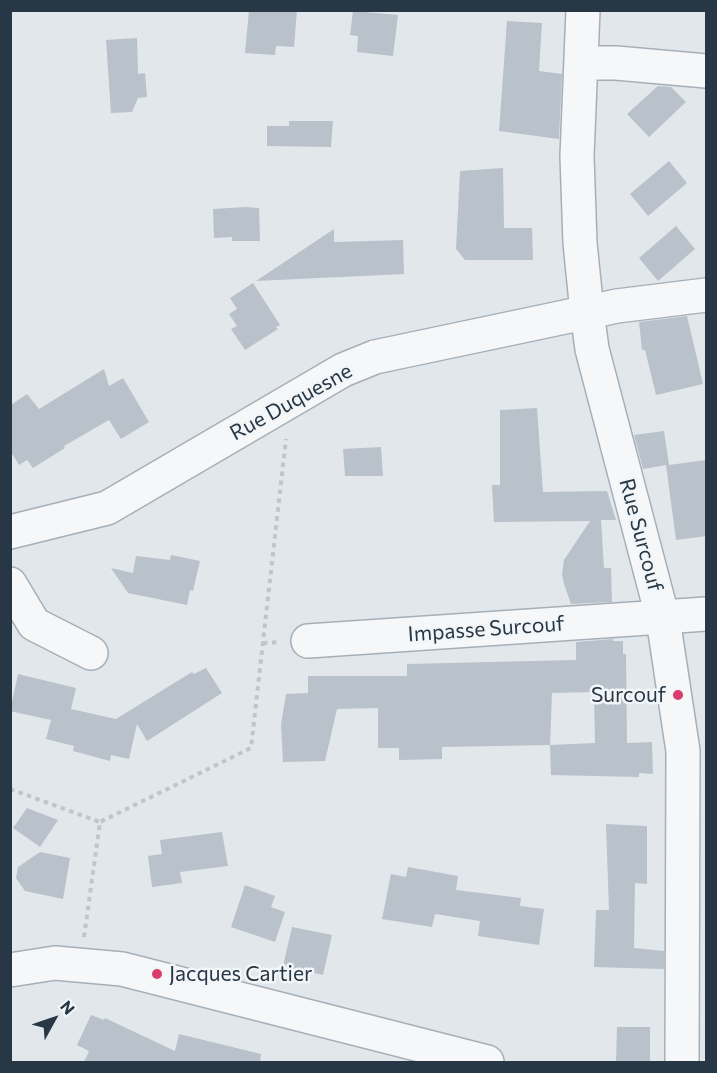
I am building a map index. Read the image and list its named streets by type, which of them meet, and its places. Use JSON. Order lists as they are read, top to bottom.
{
  "streets": {
    "street": ["Rue Duquesne", "Rue Surcouf", "Impasse Surcouf"]
  },
  "crossings": [
    ["Rue Duquesne", "Rue Surcouf"],
    ["Rue Surcouf", "Impasse Surcouf"]
  ],
  "places": ["Surcouf", "Jacques Cartier"],
  "north": "top right"
}
